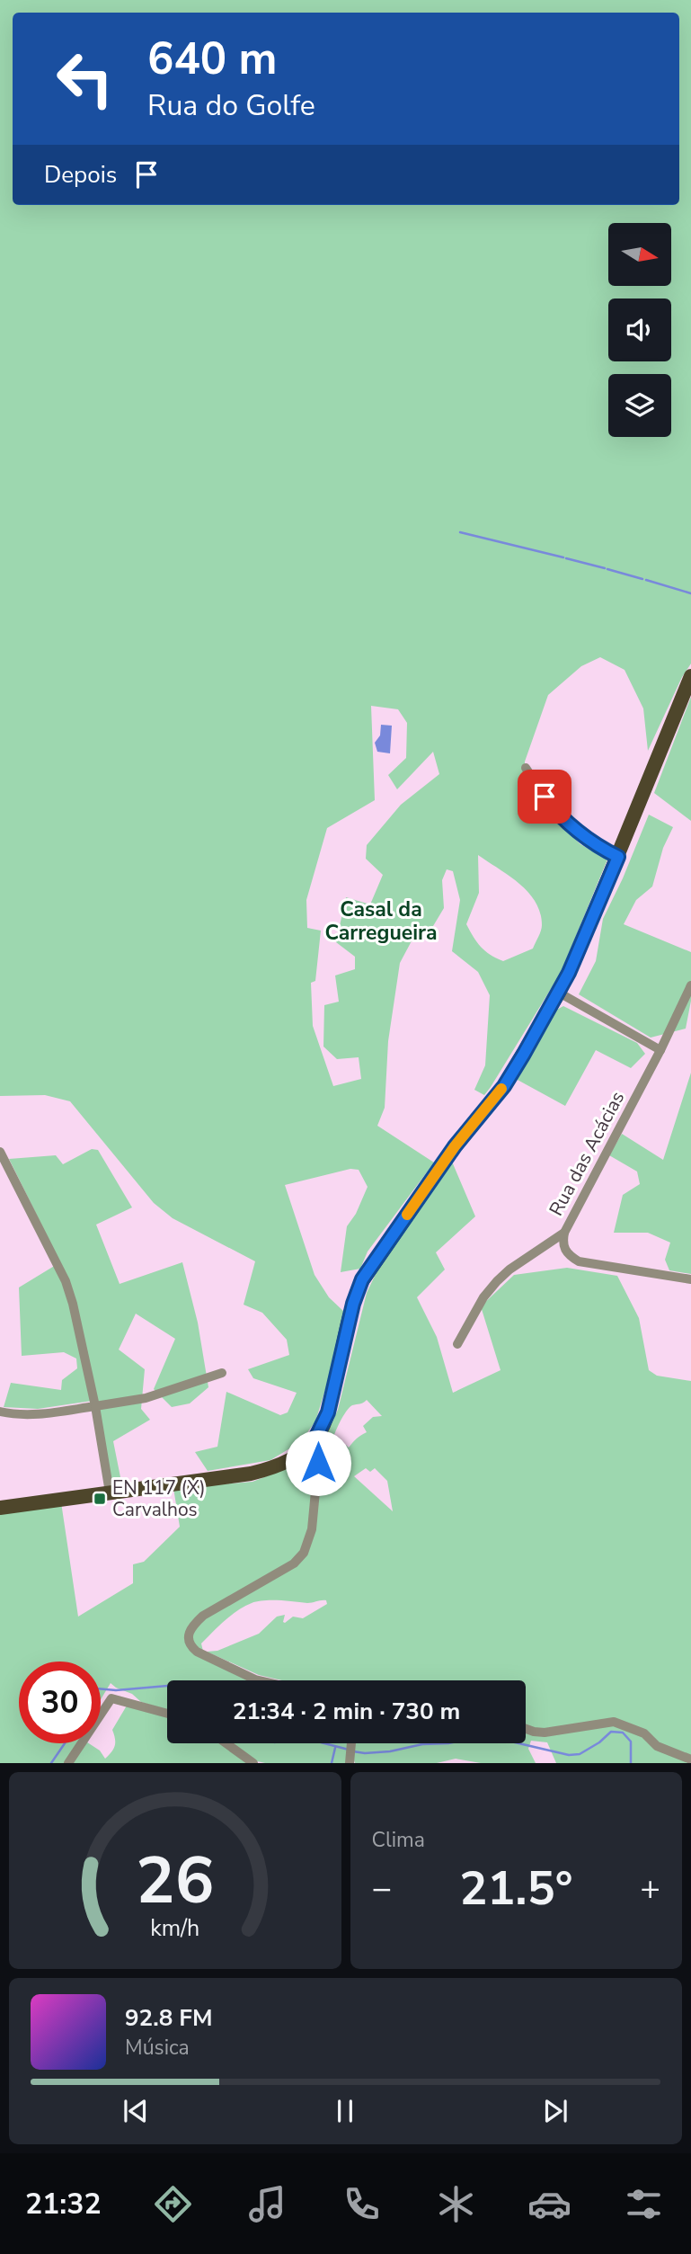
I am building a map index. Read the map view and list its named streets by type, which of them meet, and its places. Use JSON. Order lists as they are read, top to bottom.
{
  "streets": {
    "street": ["Rua das Acácias"]
  },
  "districts": ["Casal da Carregueira"],
  "places": {
    "transit": ["EN 117 (X) Carvalhos"]
  },
  "north": "right",
  "page": {
    "turn": ["640 m", "Rua do Golfe"],
    "then": "Depois",
    "limit": "30",
    "trip": "21:34 · 2 min · 730 m",
    "tile": "Clima",
    "heat": ["−", "21.5°", "+"],
    "song": ["92.8 FM", "Música"],
    "tabs": "21:32",
    "gauge": ["26", "km/h"]
  }
}
